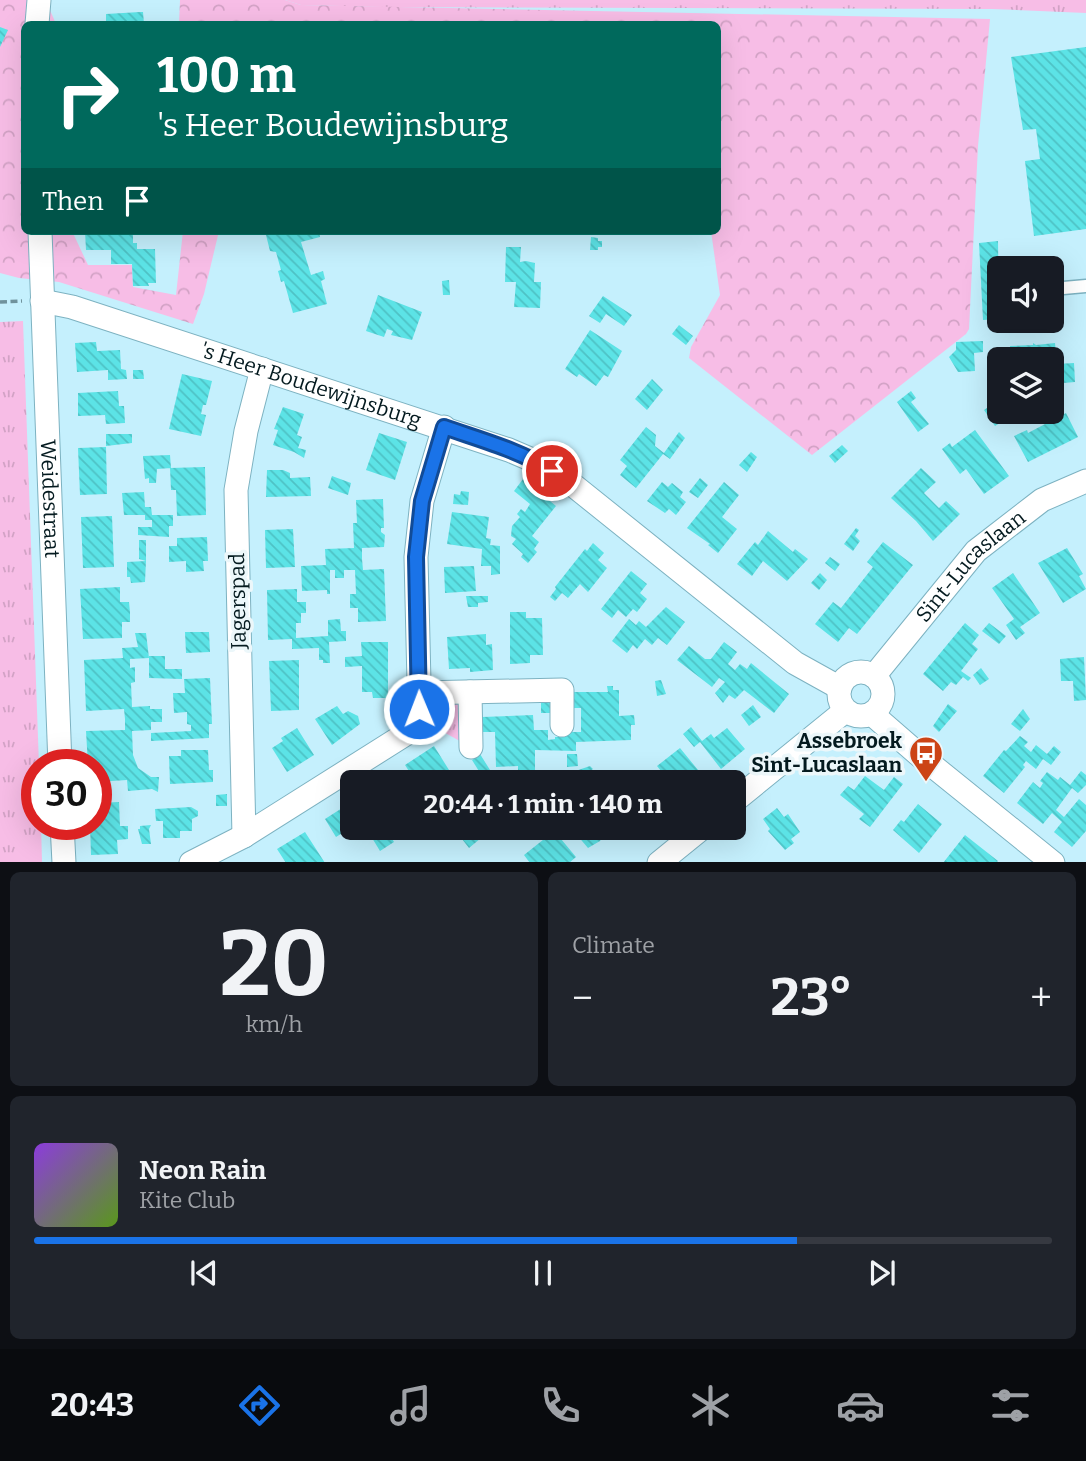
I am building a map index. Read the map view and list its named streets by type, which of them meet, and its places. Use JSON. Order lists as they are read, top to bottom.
{
  "streets": {
    "street": [
      "'s Heer Boudewijnsburg",
      "Weidestraat",
      "Sint-Lucaslaan",
      "Jagerspad"
    ]
  },
  "crossings": [
    ["'s Heer Boudewijnsburg", "Weidestraat"],
    ["'s Heer Boudewijnsburg", "Sint-Lucaslaan"],
    ["'s Heer Boudewijnsburg", "Jagerspad"]
  ],
  "places": {
    "bus stop": ["Assebroek Sint-Lucaslaan"]
  },
  "page": {
    "turn": ["100 m", "'s Heer Boudewijnsburg"],
    "then": "Then",
    "limit": "30",
    "trip": "20:44 · 1 min · 140 m",
    "tile": [
      ["20", "km/h"],
      "Climate"
    ],
    "heat": ["−", "23°", "+"],
    "song": ["Neon Rain", "Kite Club"],
    "tabs": "20:43"
  }
}
